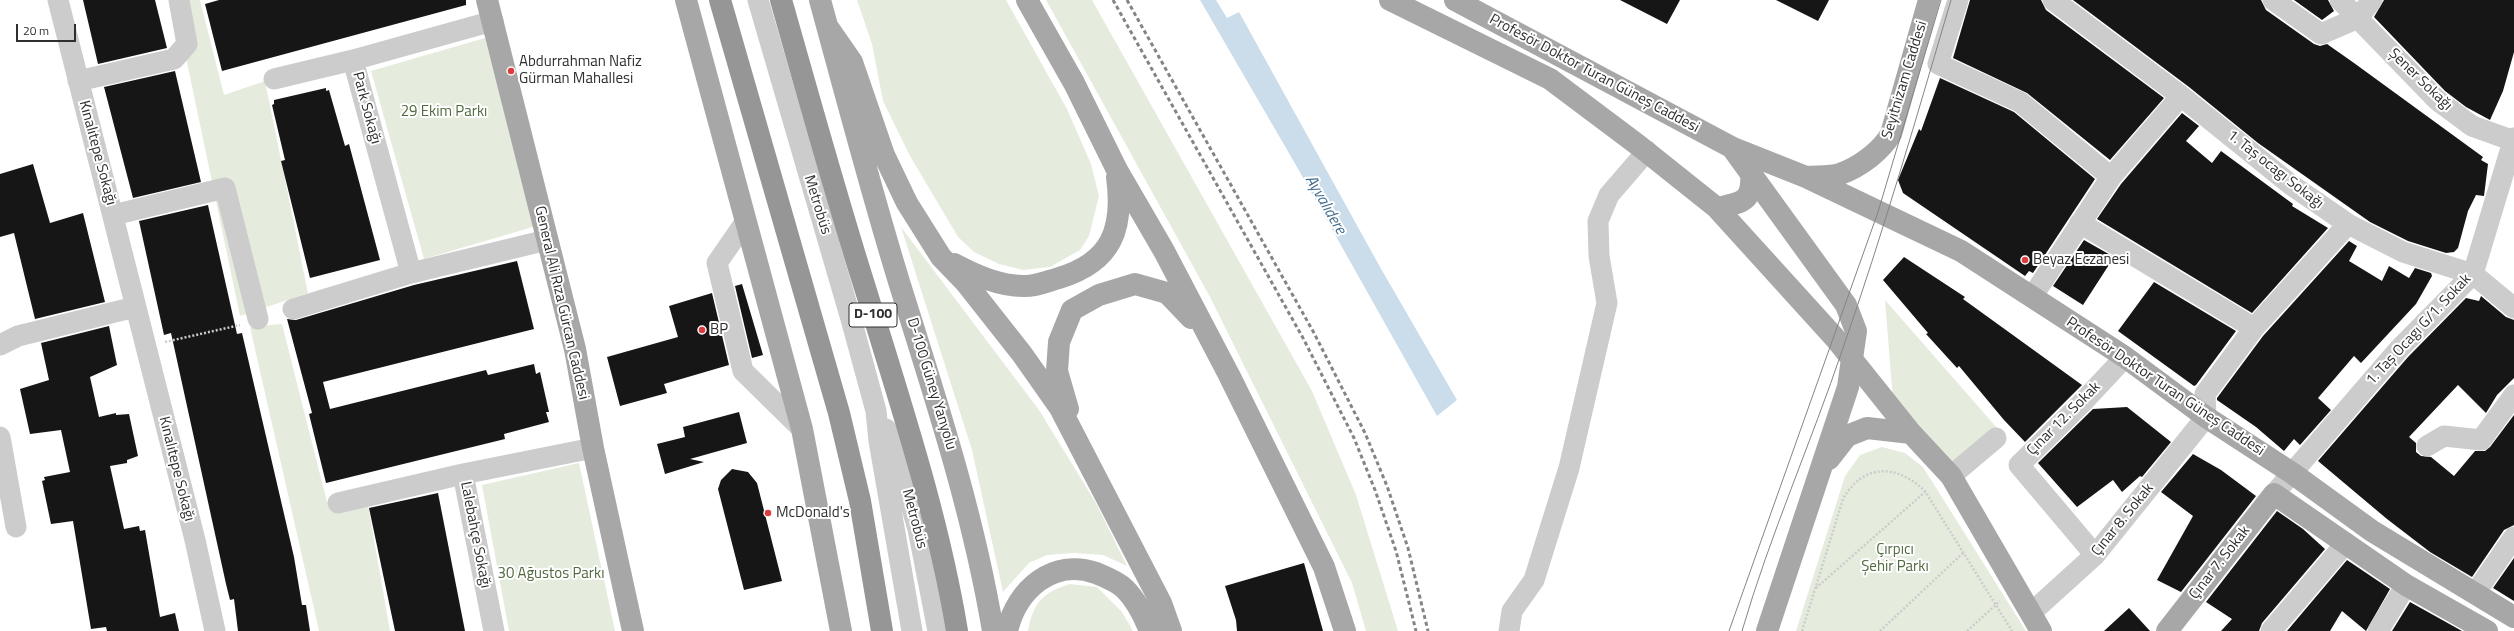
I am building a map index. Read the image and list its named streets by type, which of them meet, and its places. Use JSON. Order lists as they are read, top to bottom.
{
  "streets": {
    "highway": ["D-100"],
    "main road": [
      "Profesör Doktor Turan Güneş Caddesi",
      "Seyitnizam Caddesi",
      "General Ali Rıza Gürcan Caddesi",
      "D-100 Güney Yanyolu",
      "Çınar 7. Sokak"
    ],
    "street": [
      "Şener Sokağı",
      "Park Sokağı",
      "Kınalıtepe Sokağı",
      "1. Taş ocagı Sokağı",
      "Metrobüs",
      "1. Taş Ocagı G/1. Sokak",
      "Çınar 12. Sokak",
      "Çınar 8. Sokak",
      "Lalebahçe Sokağı"
    ]
  },
  "crossings": [
    ["Profesör Doktor Turan Güneş Caddesi", "Seyitnizam Caddesi"],
    ["Profesör Doktor Turan Güneş Caddesi", "1. Taş Ocagı G/1. Sokak"],
    ["Profesör Doktor Turan Güneş Caddesi", "Çınar 12. Sokak"],
    ["Profesör Doktor Turan Güneş Caddesi", "Çınar 8. Sokak"],
    ["Şener Sokağı", "1. Taş Ocagı G/1. Sokak"],
    ["Park Sokağı", "General Ali Rıza Gürcan Caddesi"],
    ["1. Taş ocagı Sokağı", "1. Taş Ocagı G/1. Sokak"],
    ["General Ali Rıza Gürcan Caddesi", "Lalebahçe Sokağı"],
    ["1. Taş Ocagı G/1. Sokak", "Çınar 7. Sokak"],
    ["Çınar 12. Sokak", "Çınar 8. Sokak"]
  ],
  "water": ["Ayvalıdere"],
  "parks": ["29 Ekim Parkı", "Çırpıcı Şehir Parkı", "30 Ağustos Parkı"],
  "places": [
    "Abdurrahman Nafiz Gürman Mahallesi",
    "Beyaz Eczanesi",
    "BP",
    "McDonald's"
  ],
  "scale_bar": "20 m"
}
